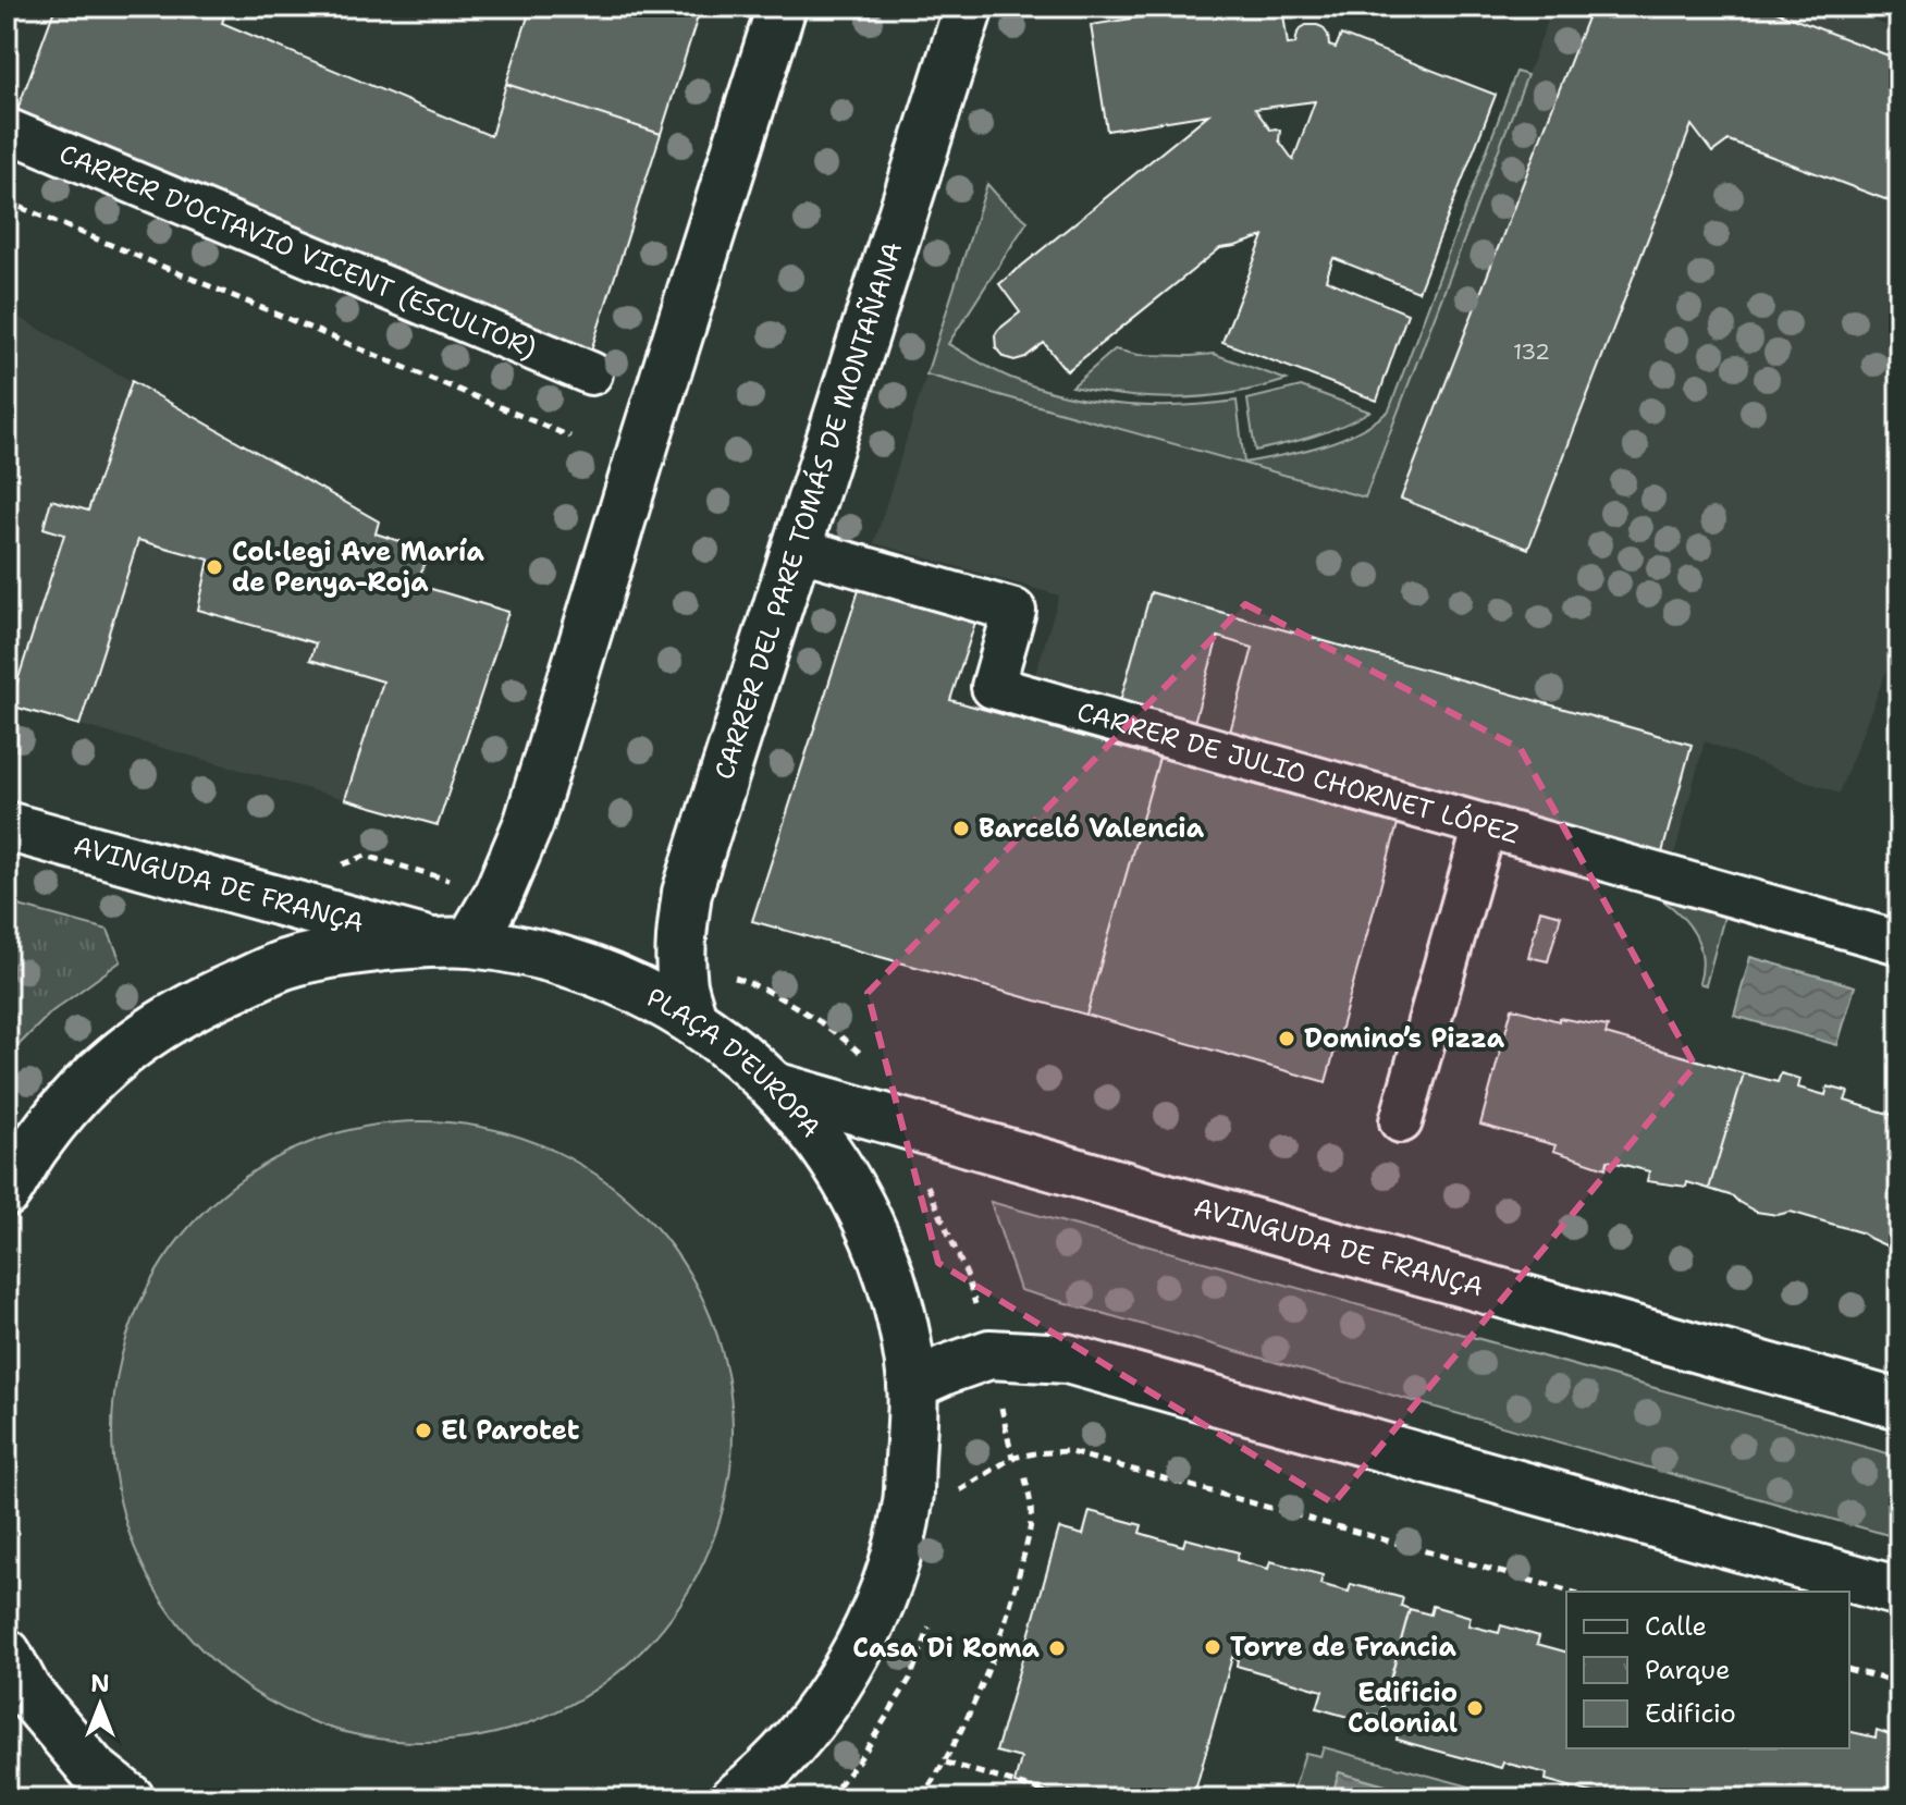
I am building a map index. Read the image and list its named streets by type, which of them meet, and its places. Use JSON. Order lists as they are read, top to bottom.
{
  "streets": {
    "main road": ["CARRER DEL PARE TOMÁS DE MONTAÑANA", "AVINGUDA DE FRANÇA", "PLAÇA D'EUROPA"],
    "street": ["CARRER D'OCTAVIO VICENT (ESCULTOR)", "CARRER DE JULIO CHORNET LÓPEZ"]
  },
  "crossings": [
    ["CARRER DEL PARE TOMÁS DE MONTAÑANA", "CARRER DE JULIO CHORNET LÓPEZ"],
    ["CARRER DEL PARE TOMÁS DE MONTAÑANA", "PLAÇA D'EUROPA"],
    ["AVINGUDA DE FRANÇA", "PLAÇA D'EUROPA"]
  ],
  "places": [
    "Col·legi Ave María de Penya-Roja",
    "Barceló Valencia",
    "Domino’s Pizza",
    "El Parotet",
    "Torre de Francia",
    "Casa Di Roma",
    "Edificio Colonial"
  ],
  "house_numbers": ["132"],
  "legend": ["Calle", "Parque", "Edificio"],
  "north": "top"
}
